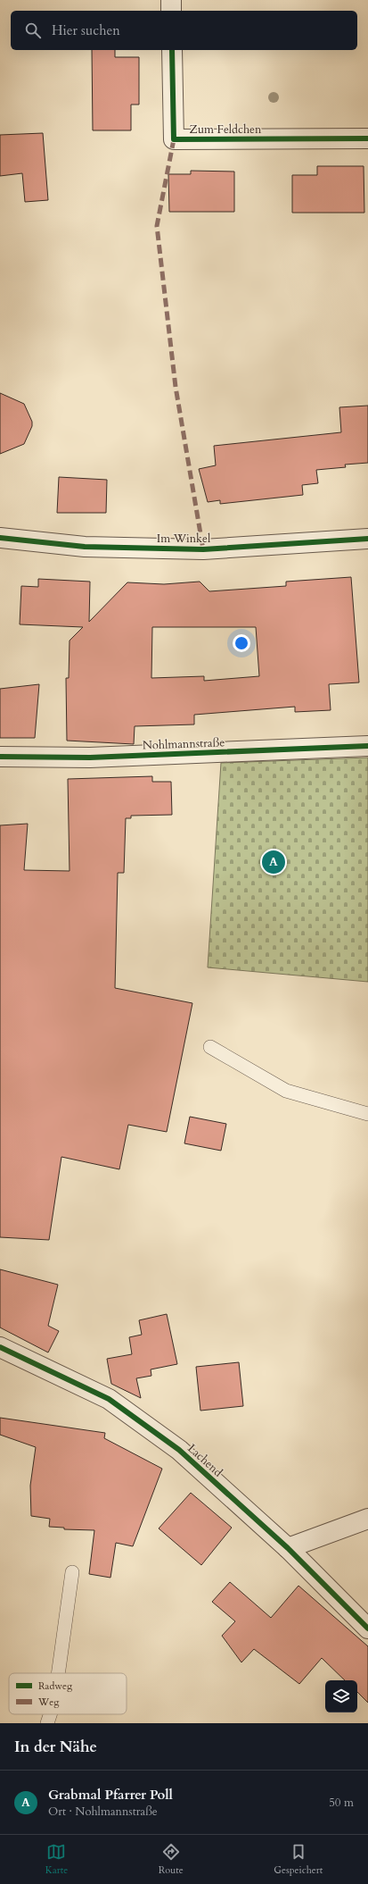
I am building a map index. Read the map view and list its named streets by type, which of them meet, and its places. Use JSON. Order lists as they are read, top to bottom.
{
  "streets": {
    "street": [
      "Zum Feldchen",
      "Im Winkel",
      "Nohlmannstraße",
      "Lachend"
    ]
  },
  "legend": ["Radweg", "Weg"],
  "page": {
    "search": "Hier suchen",
    "pins": "A",
    "heading": "In der Nähe",
    "list": [
      {
        "mark": "A",
        "name": "Grabmal Pfarrer Poll",
        "note": "Ort · Nohlmannstraße",
        "value": "50 m"
      }
    ],
    "nav": ["Karte", "Route", "Gespeichert"]
  }
}
